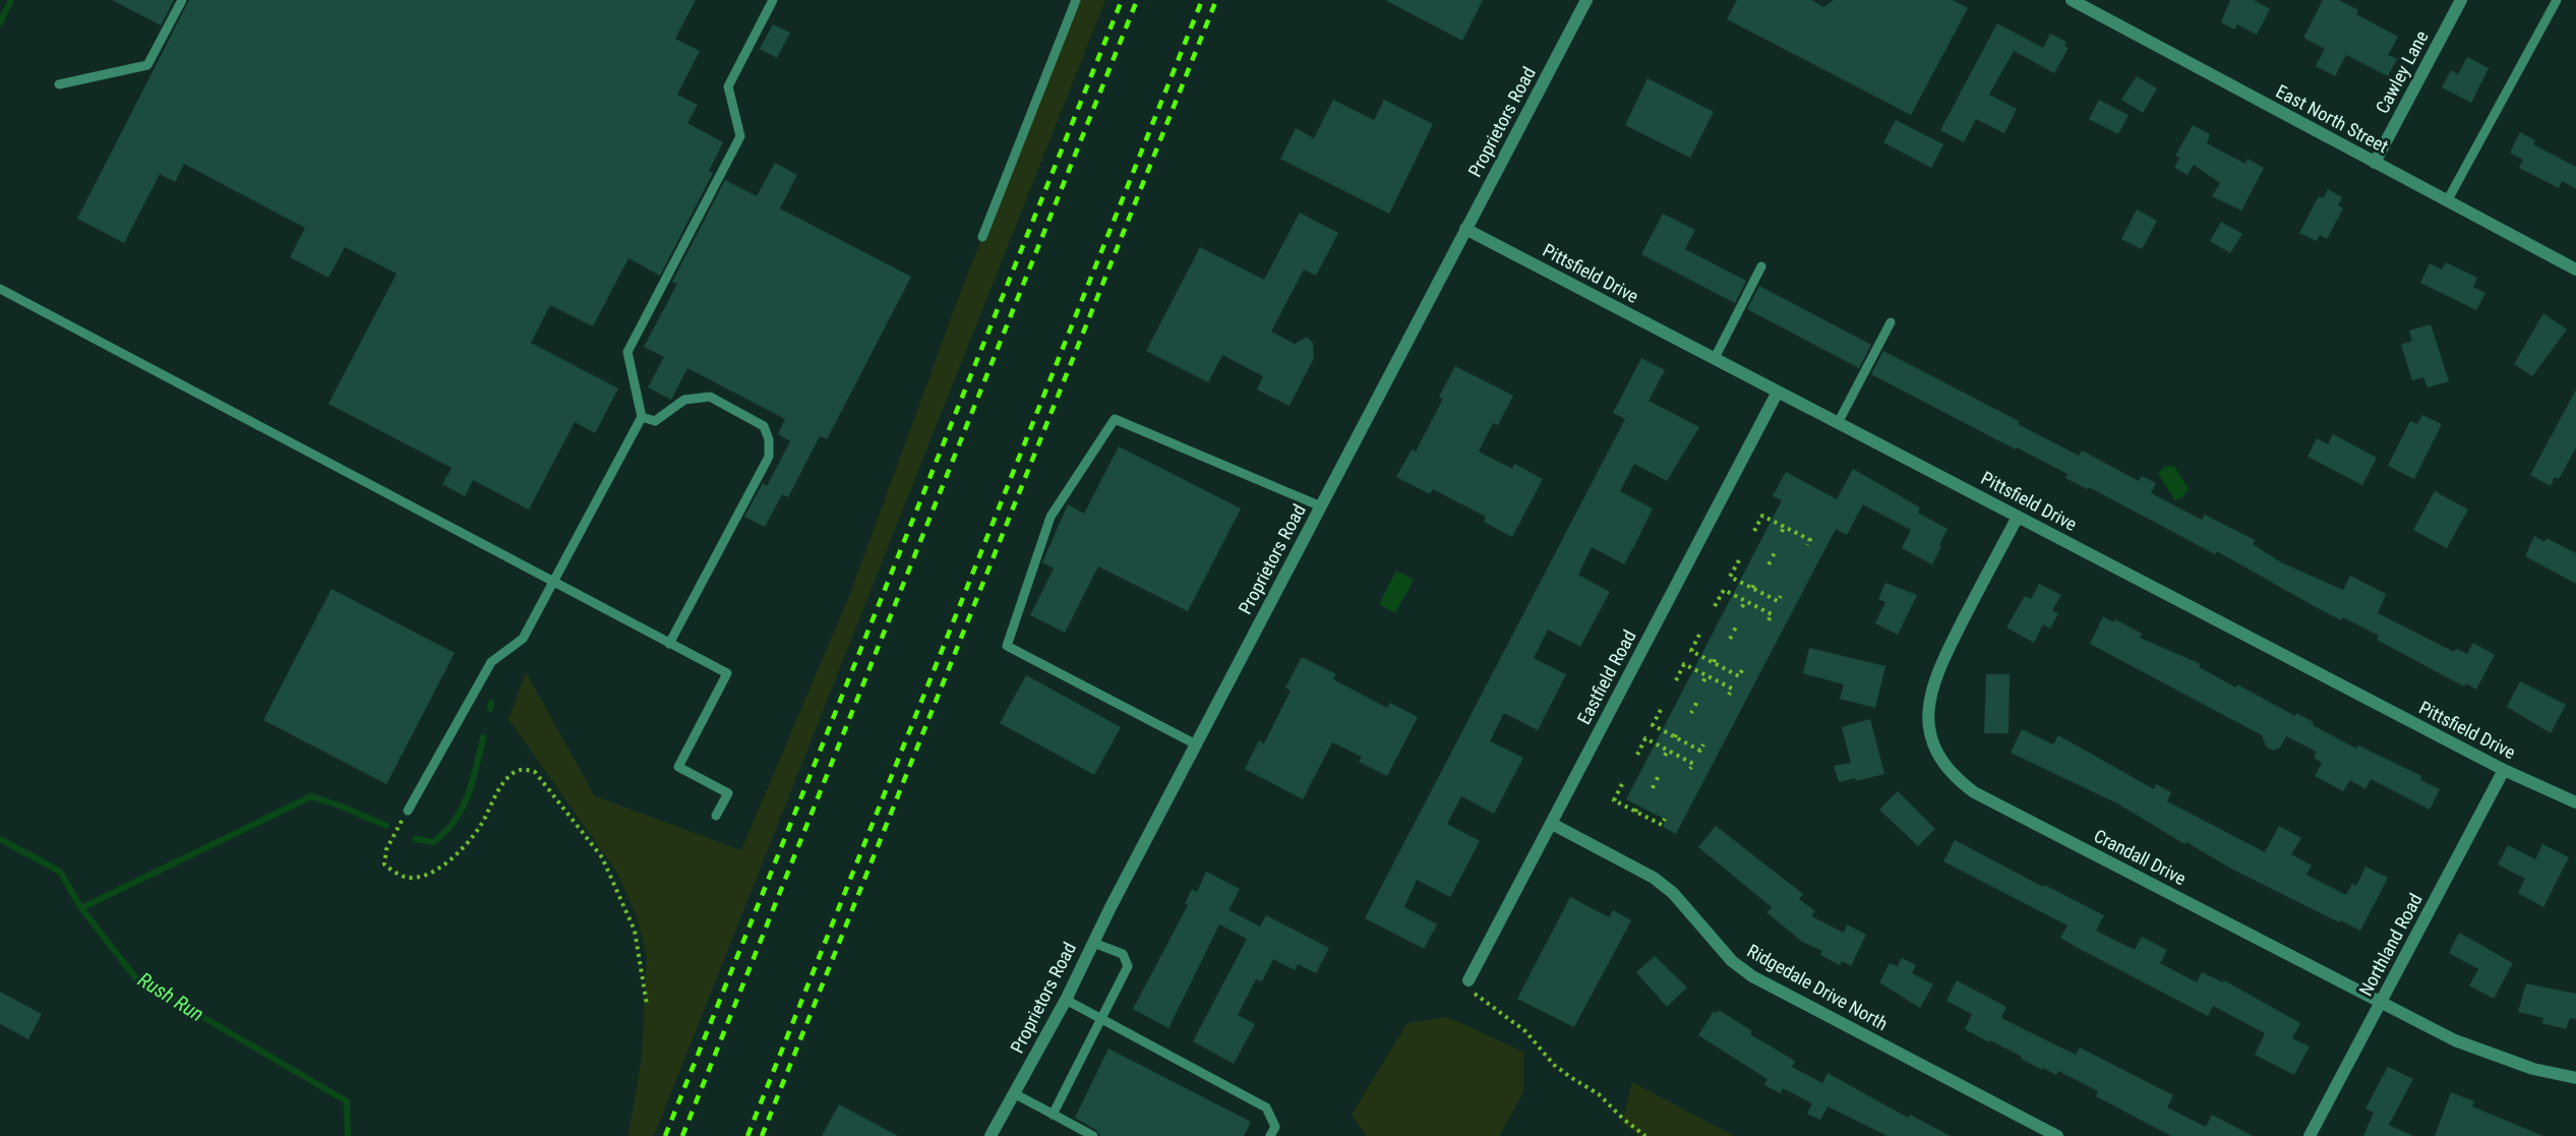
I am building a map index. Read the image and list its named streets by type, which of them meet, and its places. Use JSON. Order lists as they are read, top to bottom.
{
  "streets": {
    "street": [
      "Cawley Lane",
      "East North Street",
      "Proprietors Road",
      "Pittsfield Drive",
      "Eastfield Road",
      "Crandall Drive",
      "Northland Road",
      "Ridgedale Drive North"
    ]
  },
  "crossings": [
    ["Cawley Lane", "East North Street"],
    ["Proprietors Road", "Pittsfield Drive"],
    ["Pittsfield Drive", "Eastfield Road"],
    ["Pittsfield Drive", "Crandall Drive"],
    ["Pittsfield Drive", "Northland Road"],
    ["Eastfield Road", "Ridgedale Drive North"],
    ["Crandall Drive", "Northland Road"]
  ],
  "water": ["Rush Run"]
}
